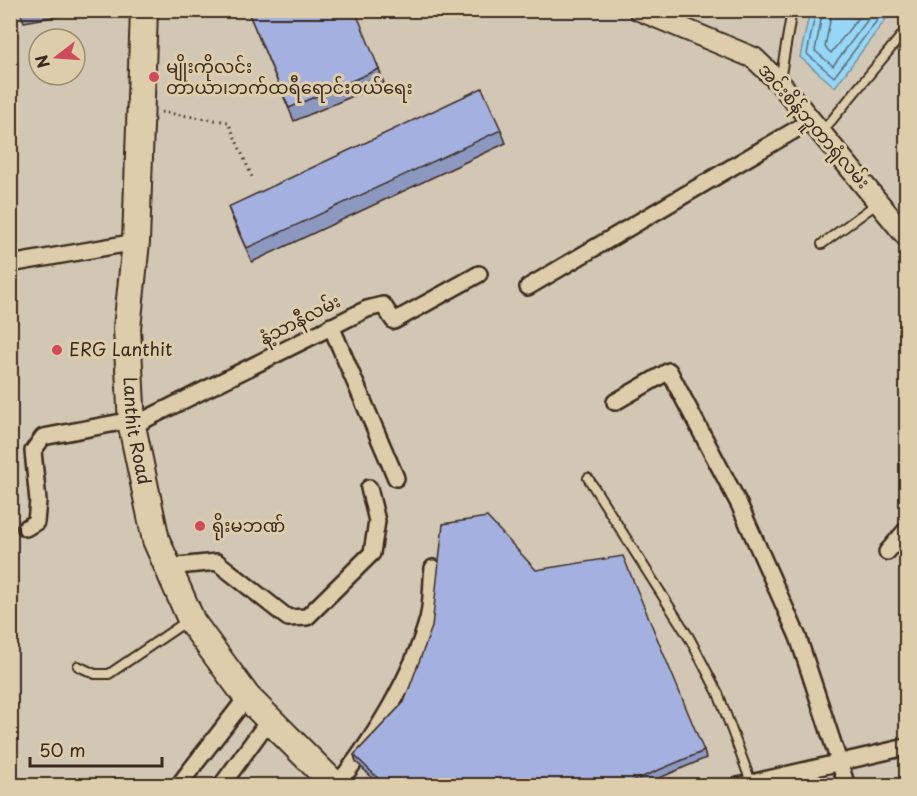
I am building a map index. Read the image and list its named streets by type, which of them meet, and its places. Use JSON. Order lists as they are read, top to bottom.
{
  "streets": {
    "main road": ["Lanthit Road"],
    "street": ["အင်းစိန်ဘူတာရုံလမ်း", "နံ့သာနီလမ်း"]
  },
  "crossings": [
    ["နံ့သာနီလမ်း", "Lanthit Road"]
  ],
  "places": ["မျိုးကိုလင်း တာယာ၊ဘက်ထရီရောင်းဝယ်ရေး", "ERG Lanthit", "ရိုးမဘဏ်"],
  "scale_bar": "50 m",
  "north": "left"
}
